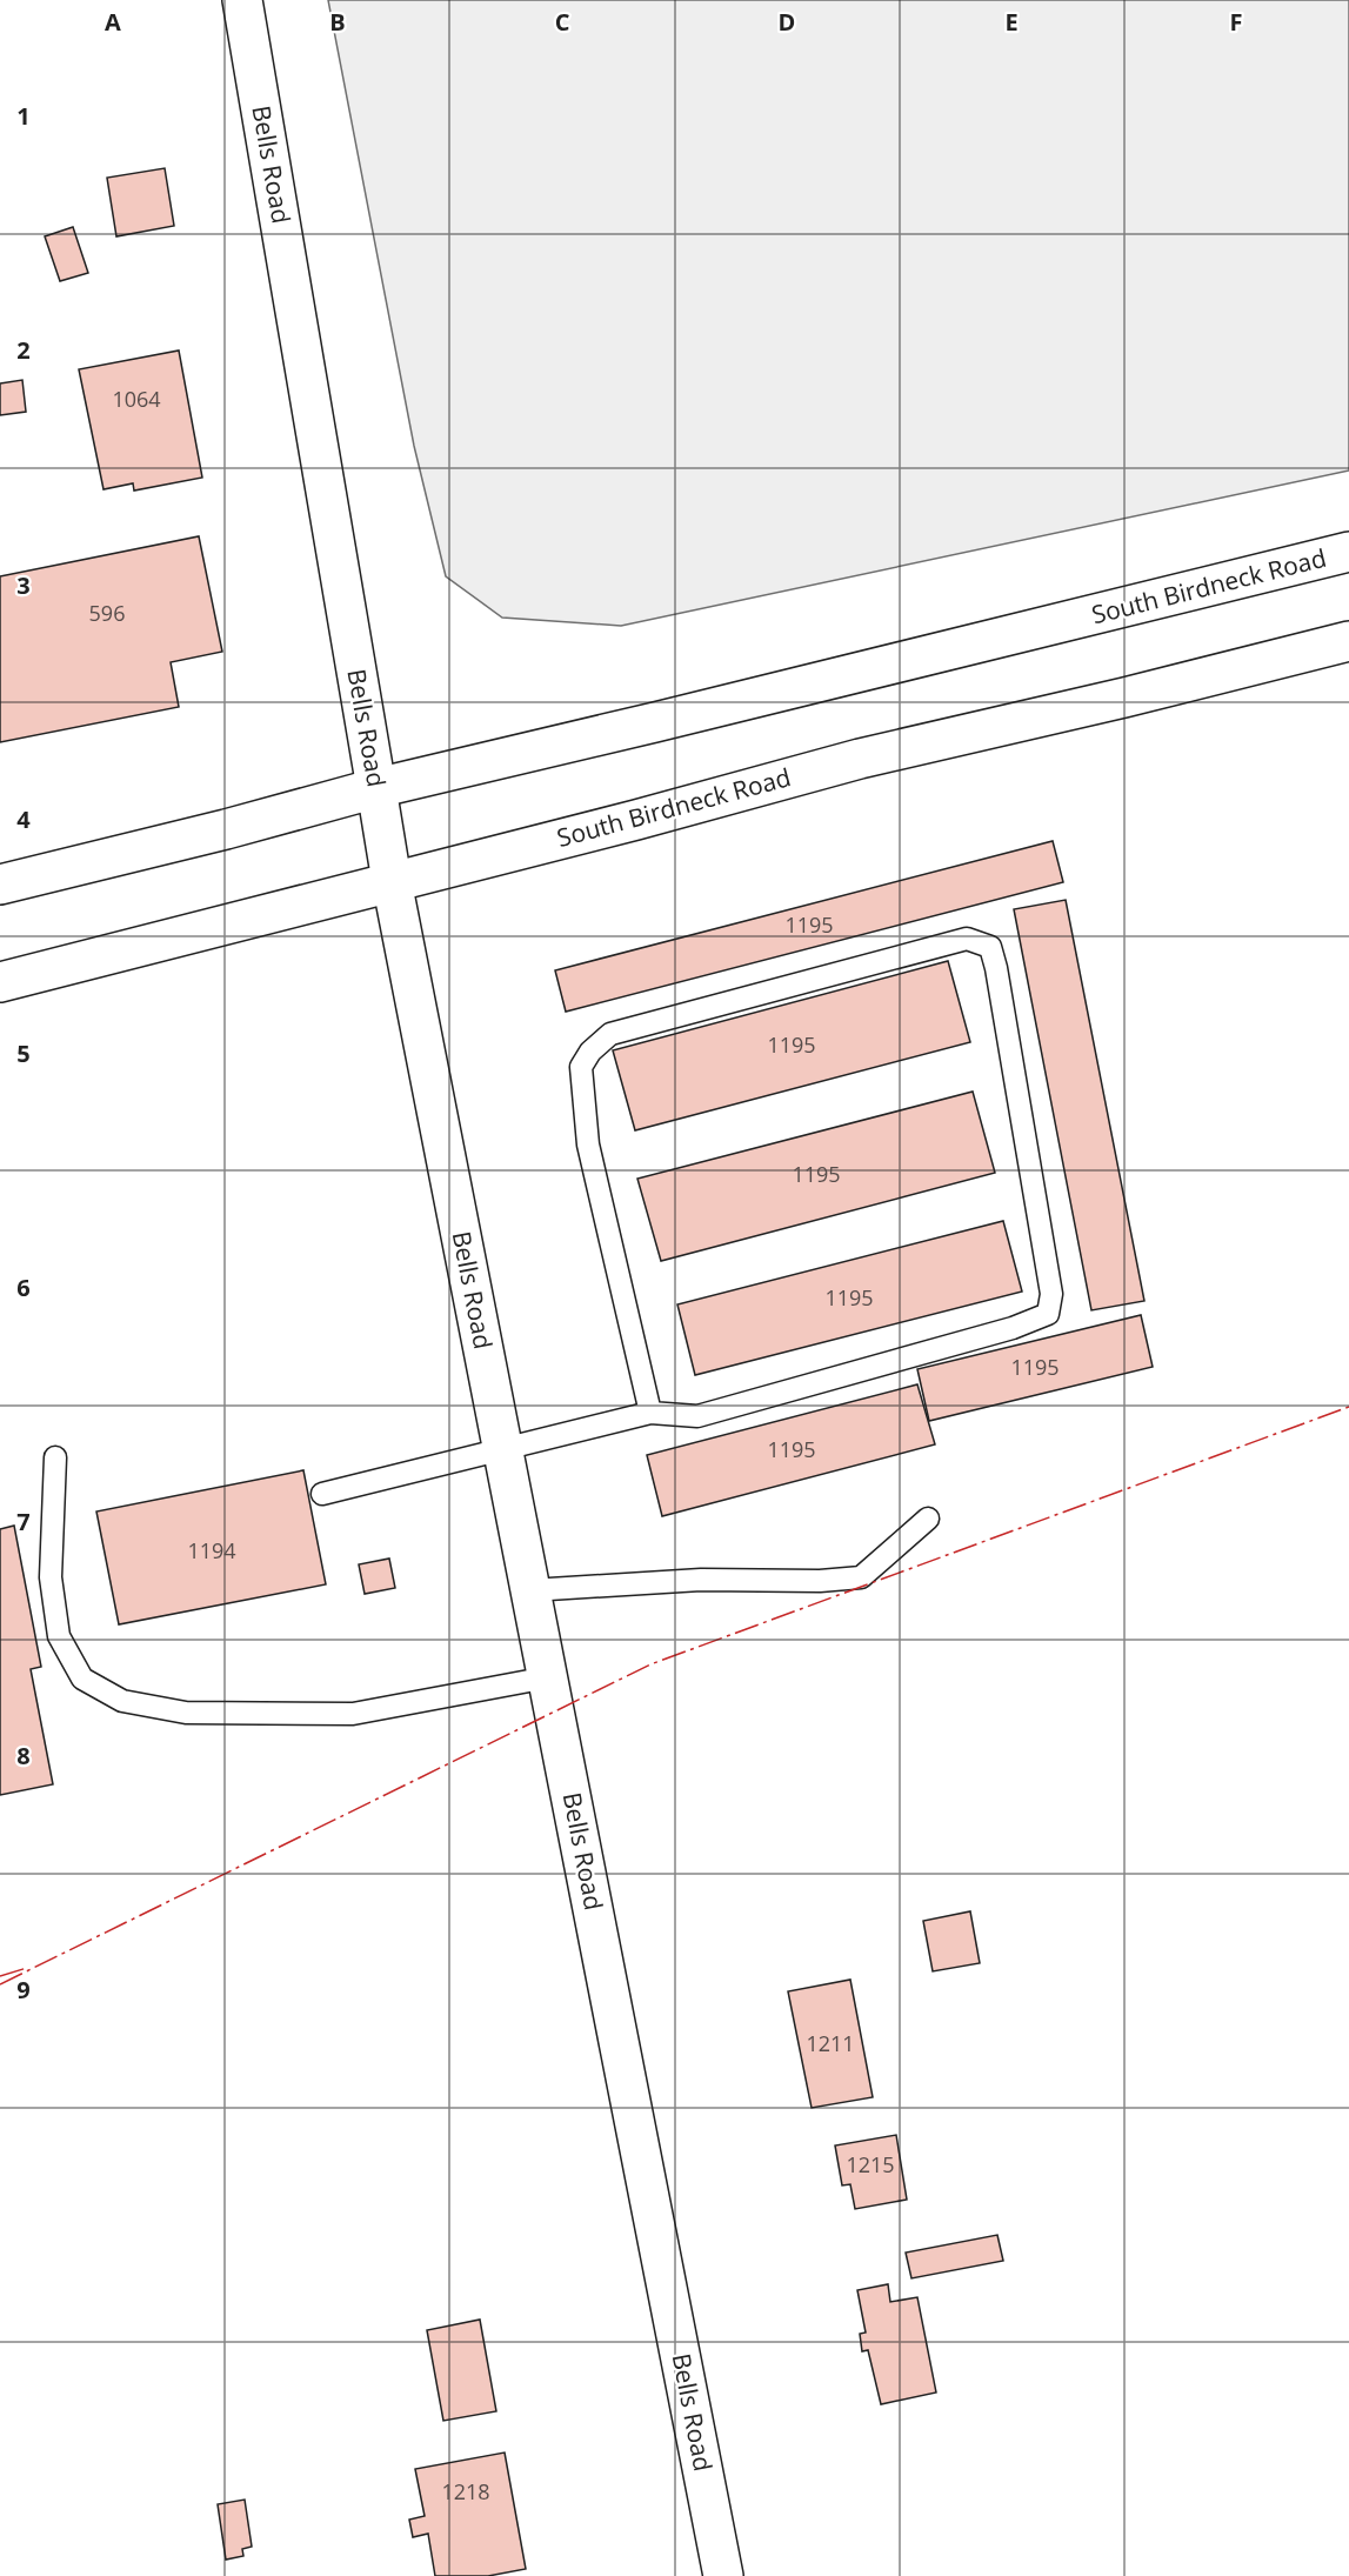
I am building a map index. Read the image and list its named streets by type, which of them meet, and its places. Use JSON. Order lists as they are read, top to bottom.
{
  "streets": {
    "main road": ["Bells Road", "South Birdneck Road"]
  },
  "crossings": [
    ["Bells Road", "South Birdneck Road"]
  ],
  "house_numbers": [
    "1064",
    "596",
    "1195",
    "1195",
    "1195",
    "1195",
    "1195",
    "1195",
    "1194",
    "1211",
    "1215",
    "1218"
  ],
  "grid": {
    "columns": [
      "A",
      "B",
      "C",
      "D",
      "E",
      "F"
    ],
    "rows": [
      "1",
      "2",
      "3",
      "4",
      "5",
      "6",
      "7",
      "8",
      "9"
    ]
  }
}
